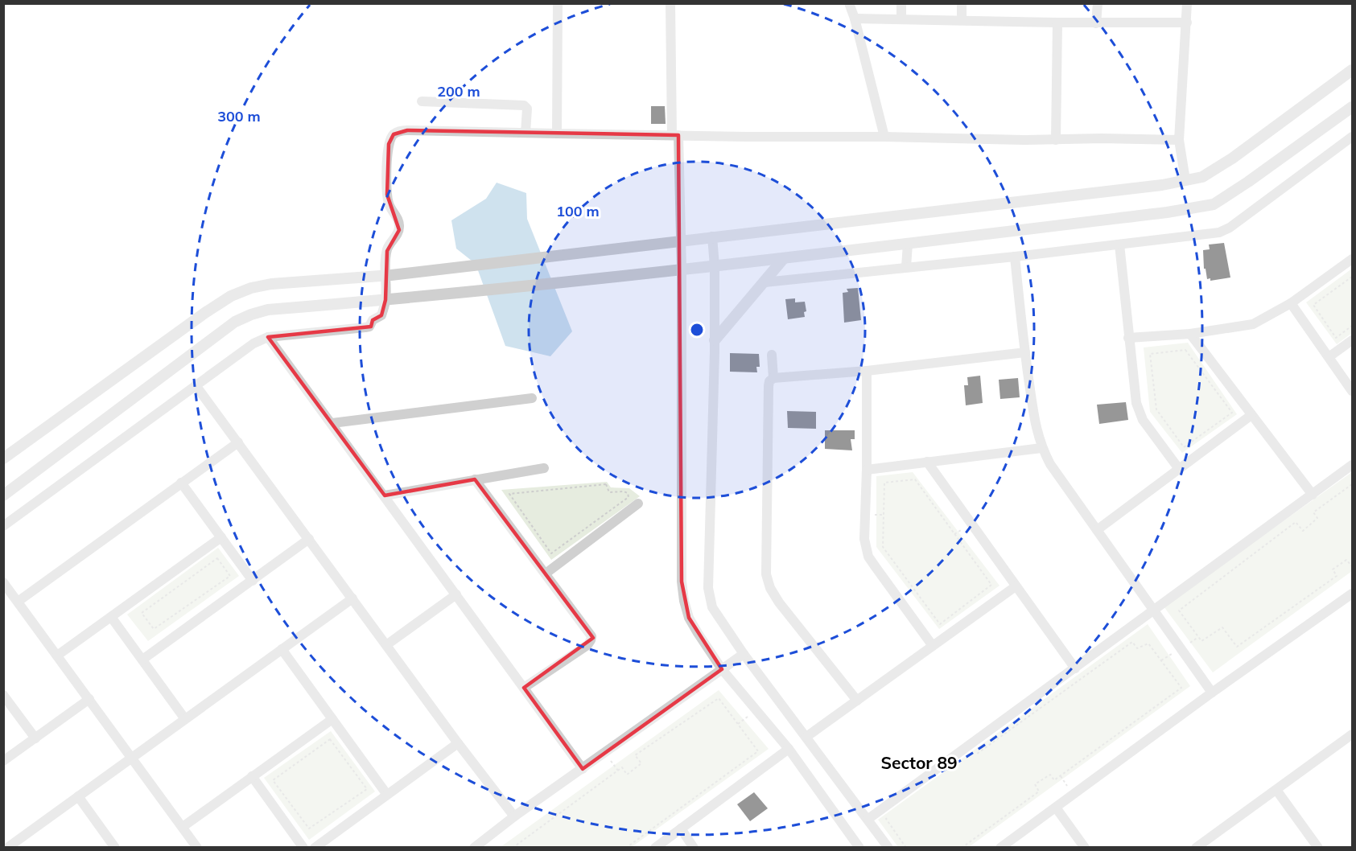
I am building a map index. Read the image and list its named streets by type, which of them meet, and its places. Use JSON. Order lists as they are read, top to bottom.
{
  "districts": ["Sector 89"],
  "rings": ["200 m", "300 m", "100 m"]
}
